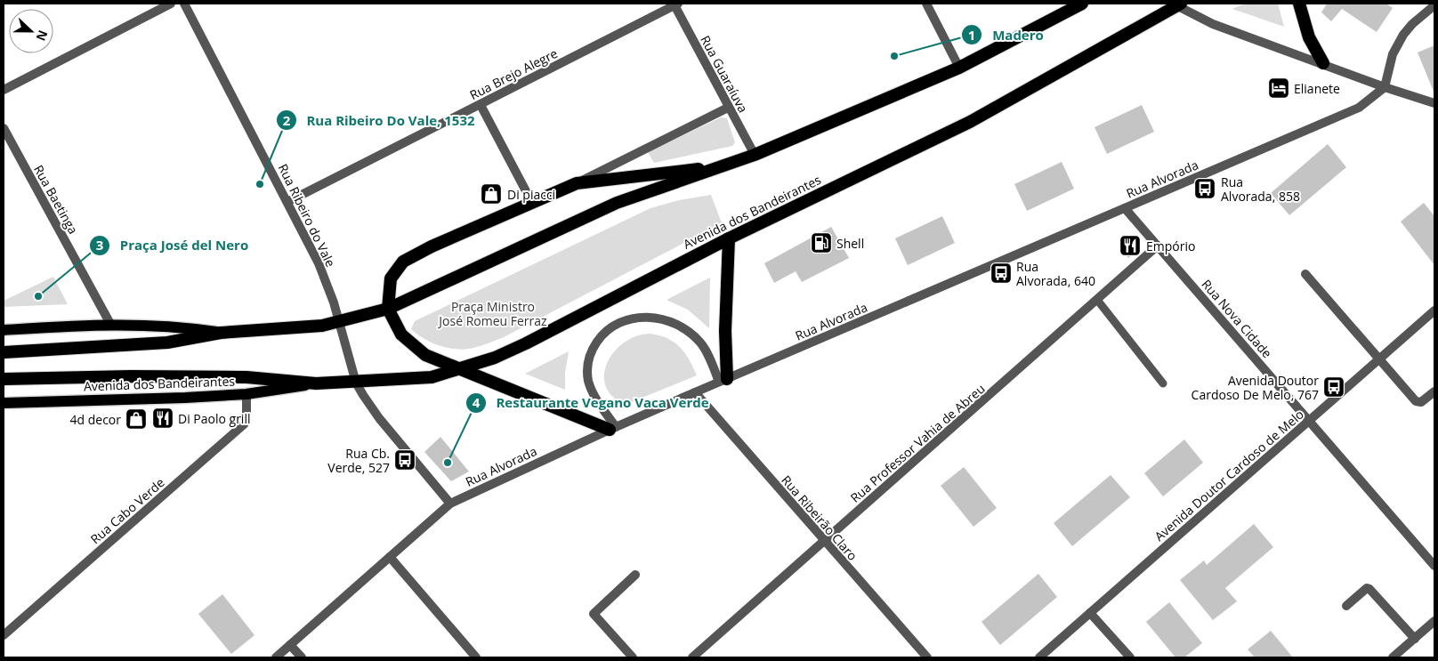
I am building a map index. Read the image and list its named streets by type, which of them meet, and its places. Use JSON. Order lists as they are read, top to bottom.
{
  "streets": {
    "highway": ["Avenida dos Bandeirantes"],
    "street": [
      "Rua Brejo Alegre",
      "Rua Guaraíuva",
      "Rua Alvorada",
      "Rua Baetinga",
      "Rua Ribeiro do Vale",
      "Rua Nova Cidade",
      "Rua Professor Vahia de Abreu",
      "Avenida Doutor Cardoso de Melo",
      "Rua Cabo Verde",
      "Rua Ribeirão Claro"
    ]
  },
  "crossings": [
    ["Rua Brejo Alegre", "Rua Guaraíuva"],
    ["Rua Brejo Alegre", "Rua Ribeiro do Vale"],
    ["Rua Alvorada", "Rua Nova Cidade"],
    ["Rua Alvorada", "Rua Ribeirão Claro"],
    ["Avenida dos Bandeirantes", "Rua Cabo Verde"],
    ["Rua Nova Cidade", "Rua Professor Vahia de Abreu"],
    ["Rua Nova Cidade", "Avenida Doutor Cardoso de Melo"],
    ["Rua Professor Vahia de Abreu", "Rua Ribeirão Claro"]
  ],
  "parks": ["Praça Ministro José Romeu Ferraz"],
  "places": {
    "other": [
      "Madero",
      "Rua Ribeiro Do Vale, 1532",
      "Praça José del Nero",
      "Restaurante Vegano Vaca Verde"
    ],
    "hotel": ["Elianete"],
    "bus stop": [
      "Rua Alvorada, 858",
      "Rua Alvorada, 640",
      "Avenida Doutor Cardoso De Melo, 767",
      "Rua Cb. Verde, 527"
    ],
    "shop": ["Di piacci", "4d decor"],
    "fuel station": ["Shell"],
    "restaurant": ["Empório", "Di Paolo grill"]
  },
  "north": "right"
}
